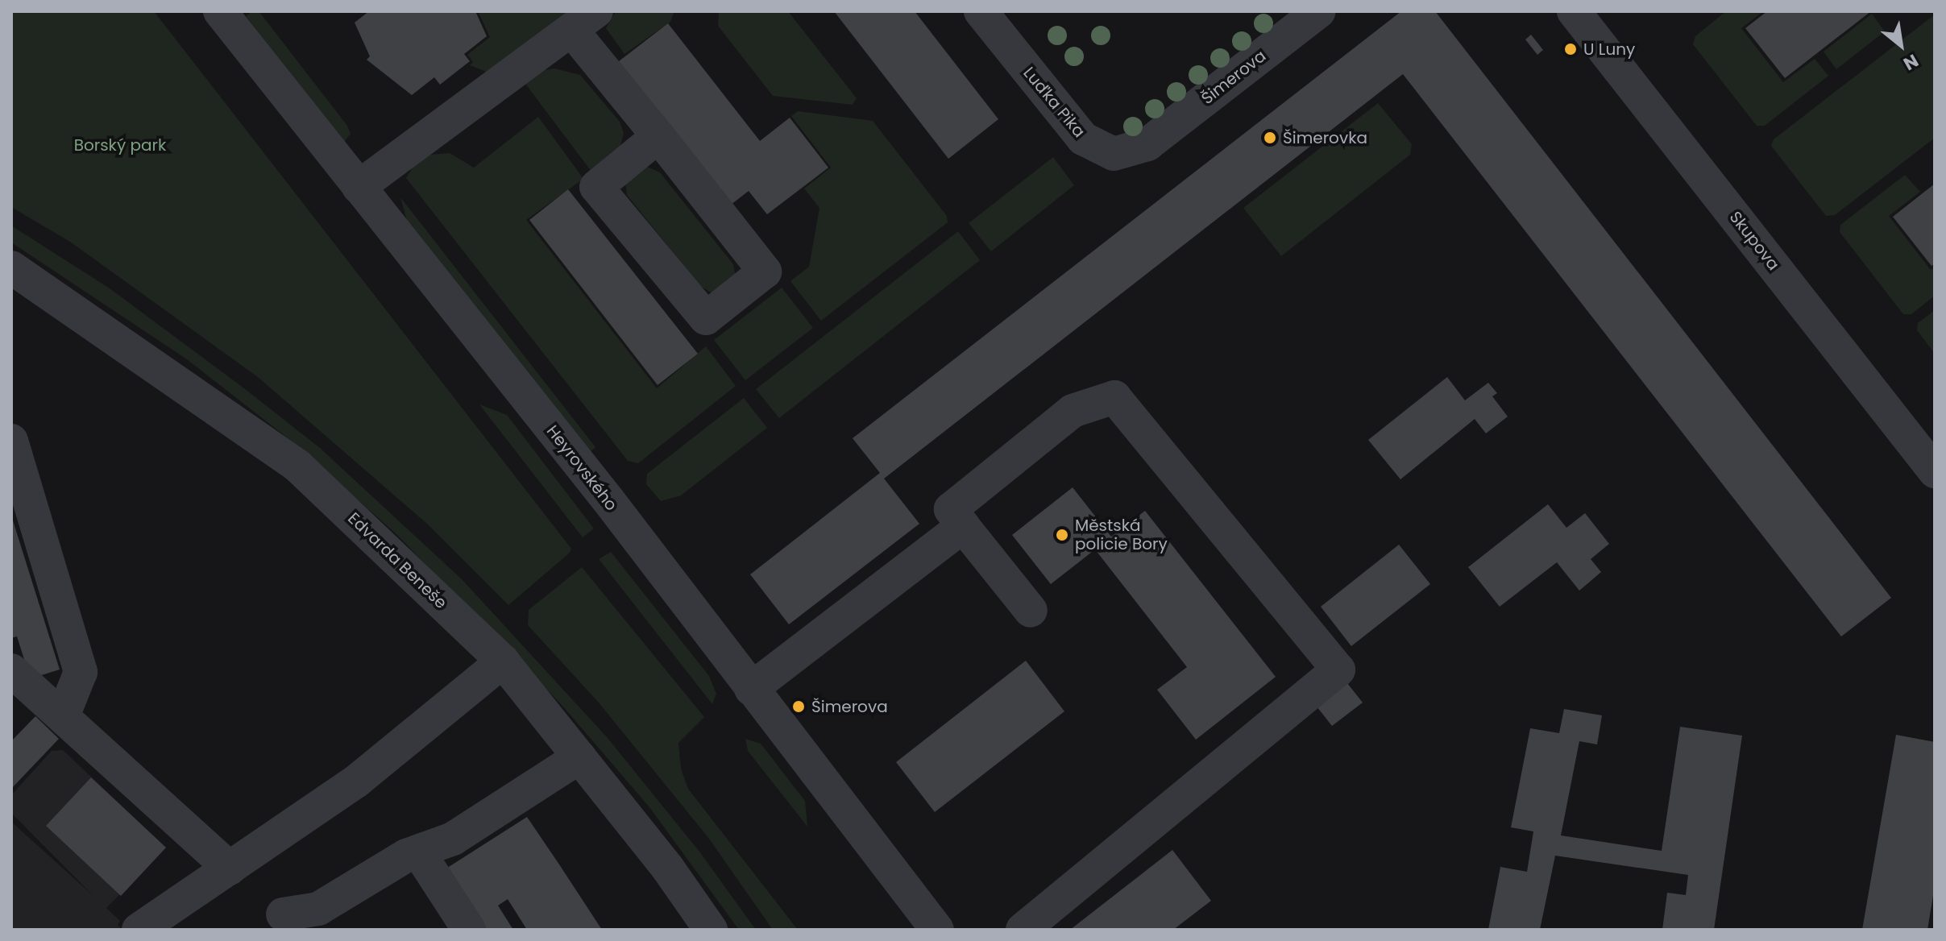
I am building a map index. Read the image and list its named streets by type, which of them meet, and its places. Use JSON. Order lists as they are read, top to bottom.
{
  "streets": {
    "street": [
      "Šimerova",
      "Luďka Pika",
      "Skupova",
      "Heyrovského",
      "Edvarda Beneše"
    ]
  },
  "crossings": [
    ["Šimerova", "Luďka Pika"]
  ],
  "parks": ["Borský park"],
  "places": [
    "U Luny",
    "Šimerovka",
    "Městská policie Bory",
    "Šimerova"
  ],
  "north": "bottom right"
}
